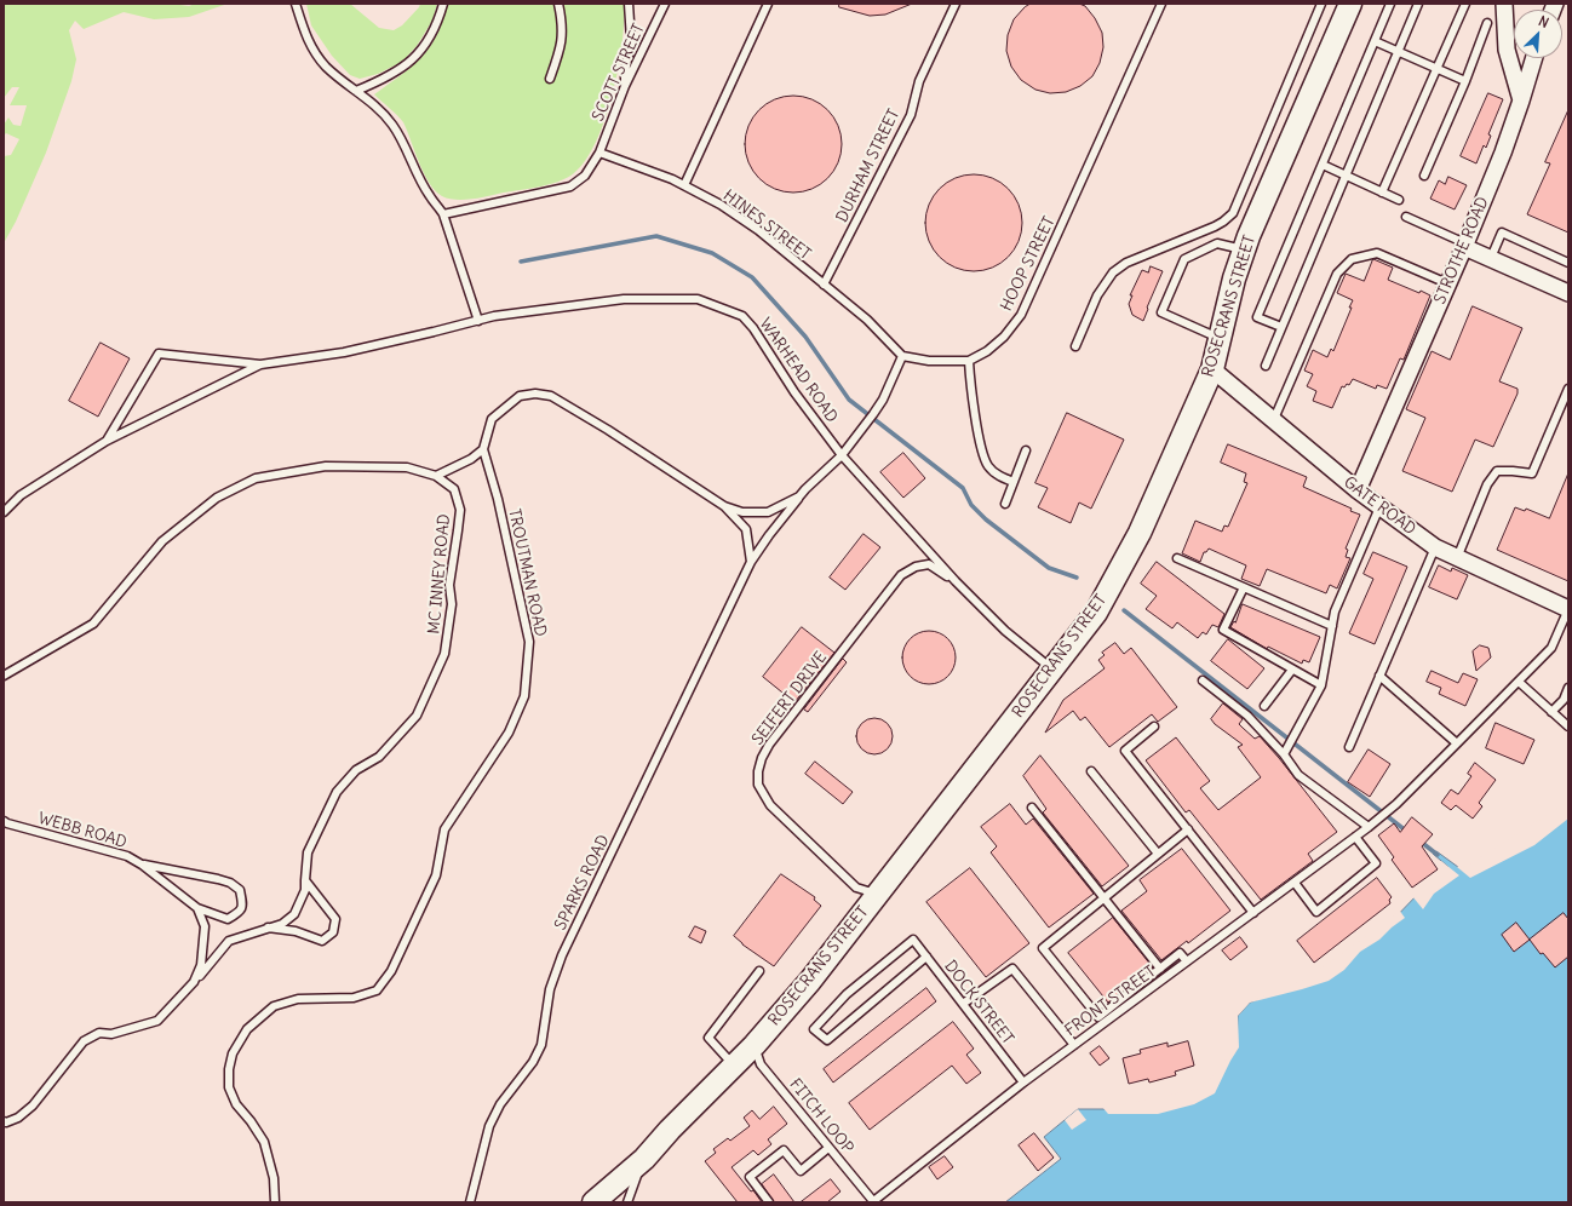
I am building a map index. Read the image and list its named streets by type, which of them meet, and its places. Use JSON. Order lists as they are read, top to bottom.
{
  "streets": {
    "street": ["STROTHE ROAD", "ROSECRANS STREET", "GATE ROAD"],
    "lane": [
      "SCOTT STREET",
      "DURHAM STREET",
      "HINES STREET",
      "HOOP STREET",
      "WARHEAD ROAD",
      "TROUTMAN ROAD",
      "MC INNEY ROAD",
      "SEIFERT DRIVE",
      "WEBB ROAD",
      "SPARKS ROAD",
      "FRONT STREET",
      "DOCK STREET",
      "FITCH LOOP"
    ]
  },
  "crossings": [
    ["SCOTT STREET", "HINES STREET"],
    ["DURHAM STREET", "HINES STREET"],
    ["STROTHE ROAD", "GATE ROAD"],
    ["ROSECRANS STREET", "WARHEAD ROAD"],
    ["ROSECRANS STREET", "GATE ROAD"],
    ["ROSECRANS STREET", "SEIFERT DRIVE"],
    ["ROSECRANS STREET", "FITCH LOOP"],
    ["WARHEAD ROAD", "SEIFERT DRIVE"],
    ["GATE ROAD", "FRONT STREET"],
    ["FRONT STREET", "DOCK STREET"],
    ["FRONT STREET", "FITCH LOOP"]
  ],
  "north": "top right"
}
